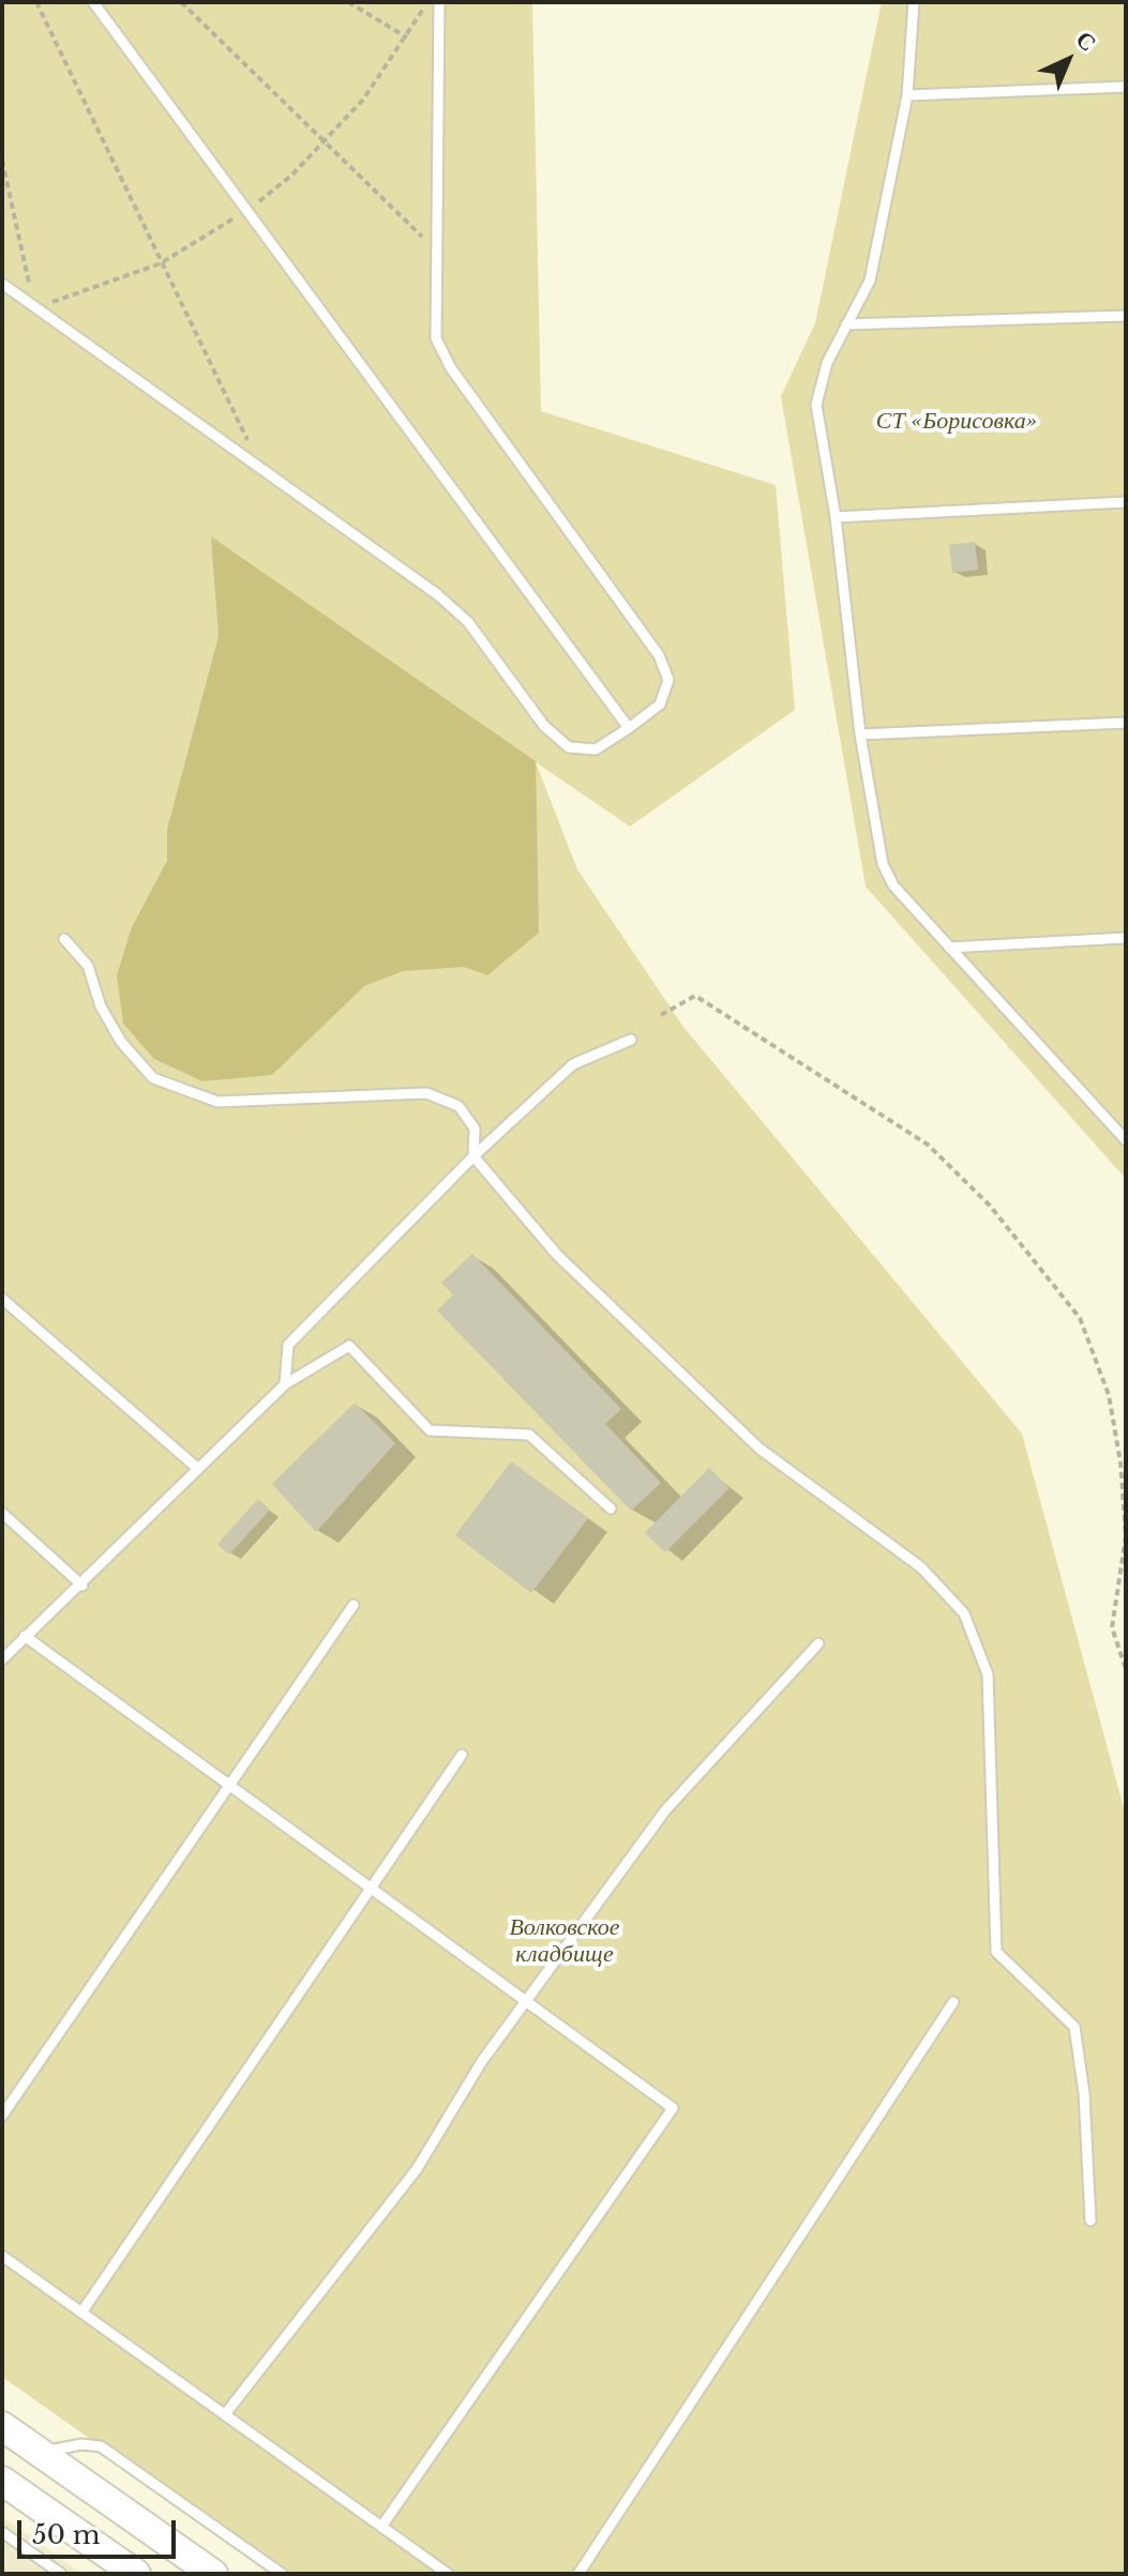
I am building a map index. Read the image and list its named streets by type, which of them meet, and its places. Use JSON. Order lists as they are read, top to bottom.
{
  "parks": ["СТ «Борисовка»", "Волковское кладбище"],
  "scale_bar": "50 m",
  "north": "top right"
}
